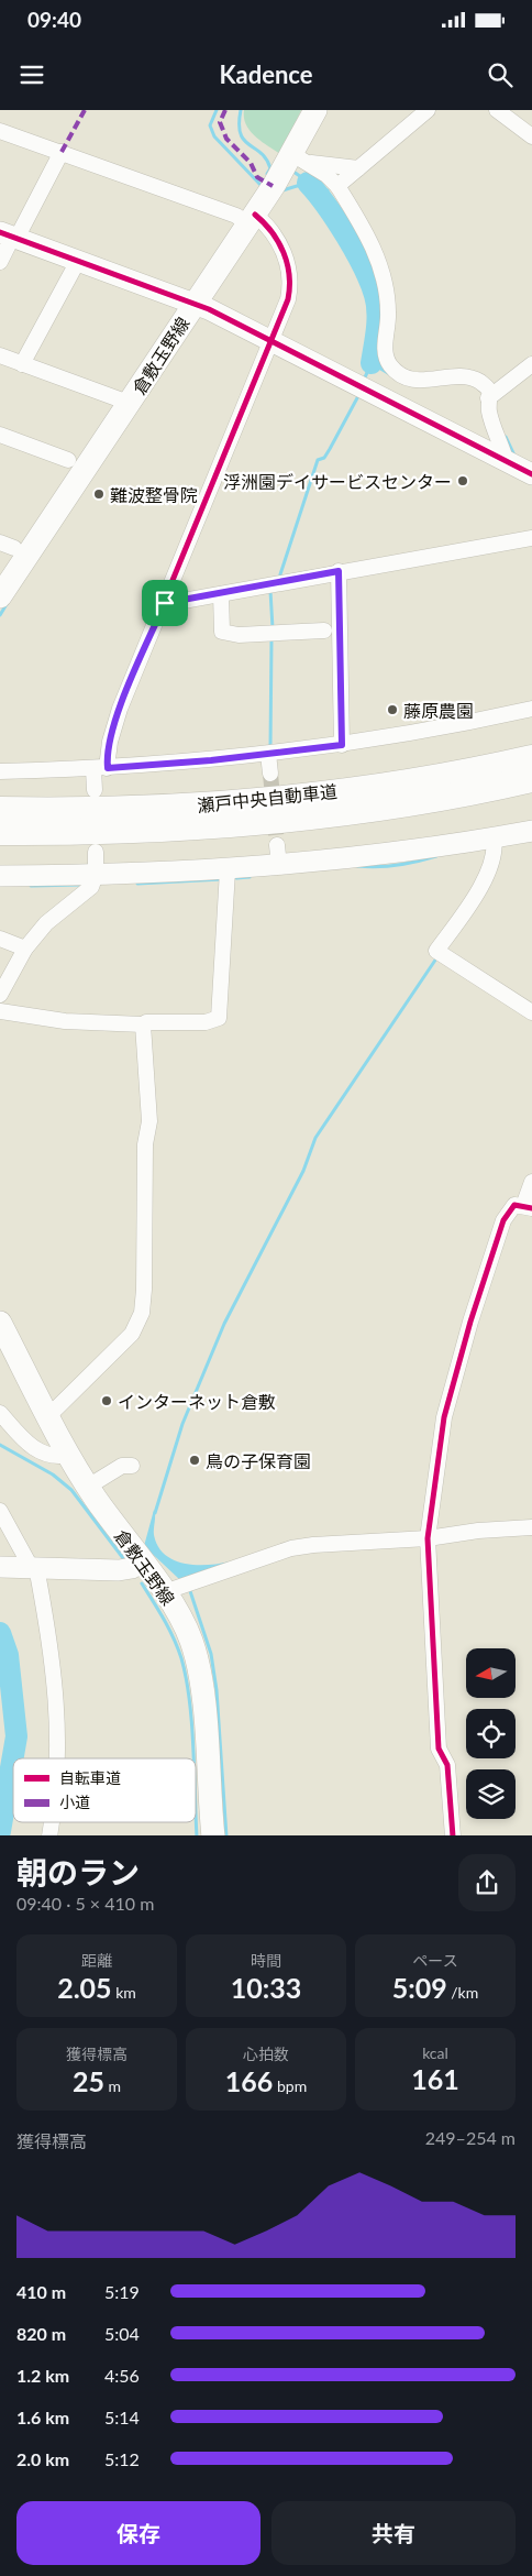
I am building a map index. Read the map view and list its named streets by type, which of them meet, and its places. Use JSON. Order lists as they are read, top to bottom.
{
  "streets": {
    "highway": ["瀬戸中央自動車道"],
    "main road": ["倉敷玉野線"]
  },
  "places": [
    "浮洲園デイサービスセンター",
    "難波整骨院",
    "藤原農園",
    "インターネット倉敷",
    "鳥の子保育園"
  ],
  "legend": ["自転車道", "小道"],
  "north": "left",
  "page": {
    "status": "09:40",
    "header": "Kadence",
    "heading": ["朝のラン", "09:40 · 5 × 410 m"],
    "stats": [
      ["距離", "2.05 km"],
      ["時間", "10:33"],
      ["ペース", "5:09 /km"],
      ["獲得標高", "25 m"],
      ["心拍数", "166 bpm"],
      ["kcal", "161"]
    ],
    "chart": ["獲得標高", "249–254 m"],
    "list": [
      {
        "name": "410 m",
        "note": "5:19"
      },
      {
        "name": "820 m",
        "note": "5:04"
      },
      {
        "name": "1.2 km",
        "note": "4:56"
      },
      {
        "name": "1.6 km",
        "note": "5:14"
      },
      {
        "name": "2.0 km",
        "note": "5:12"
      }
    ],
    "buttons": ["保存", "共有"]
  }
}
